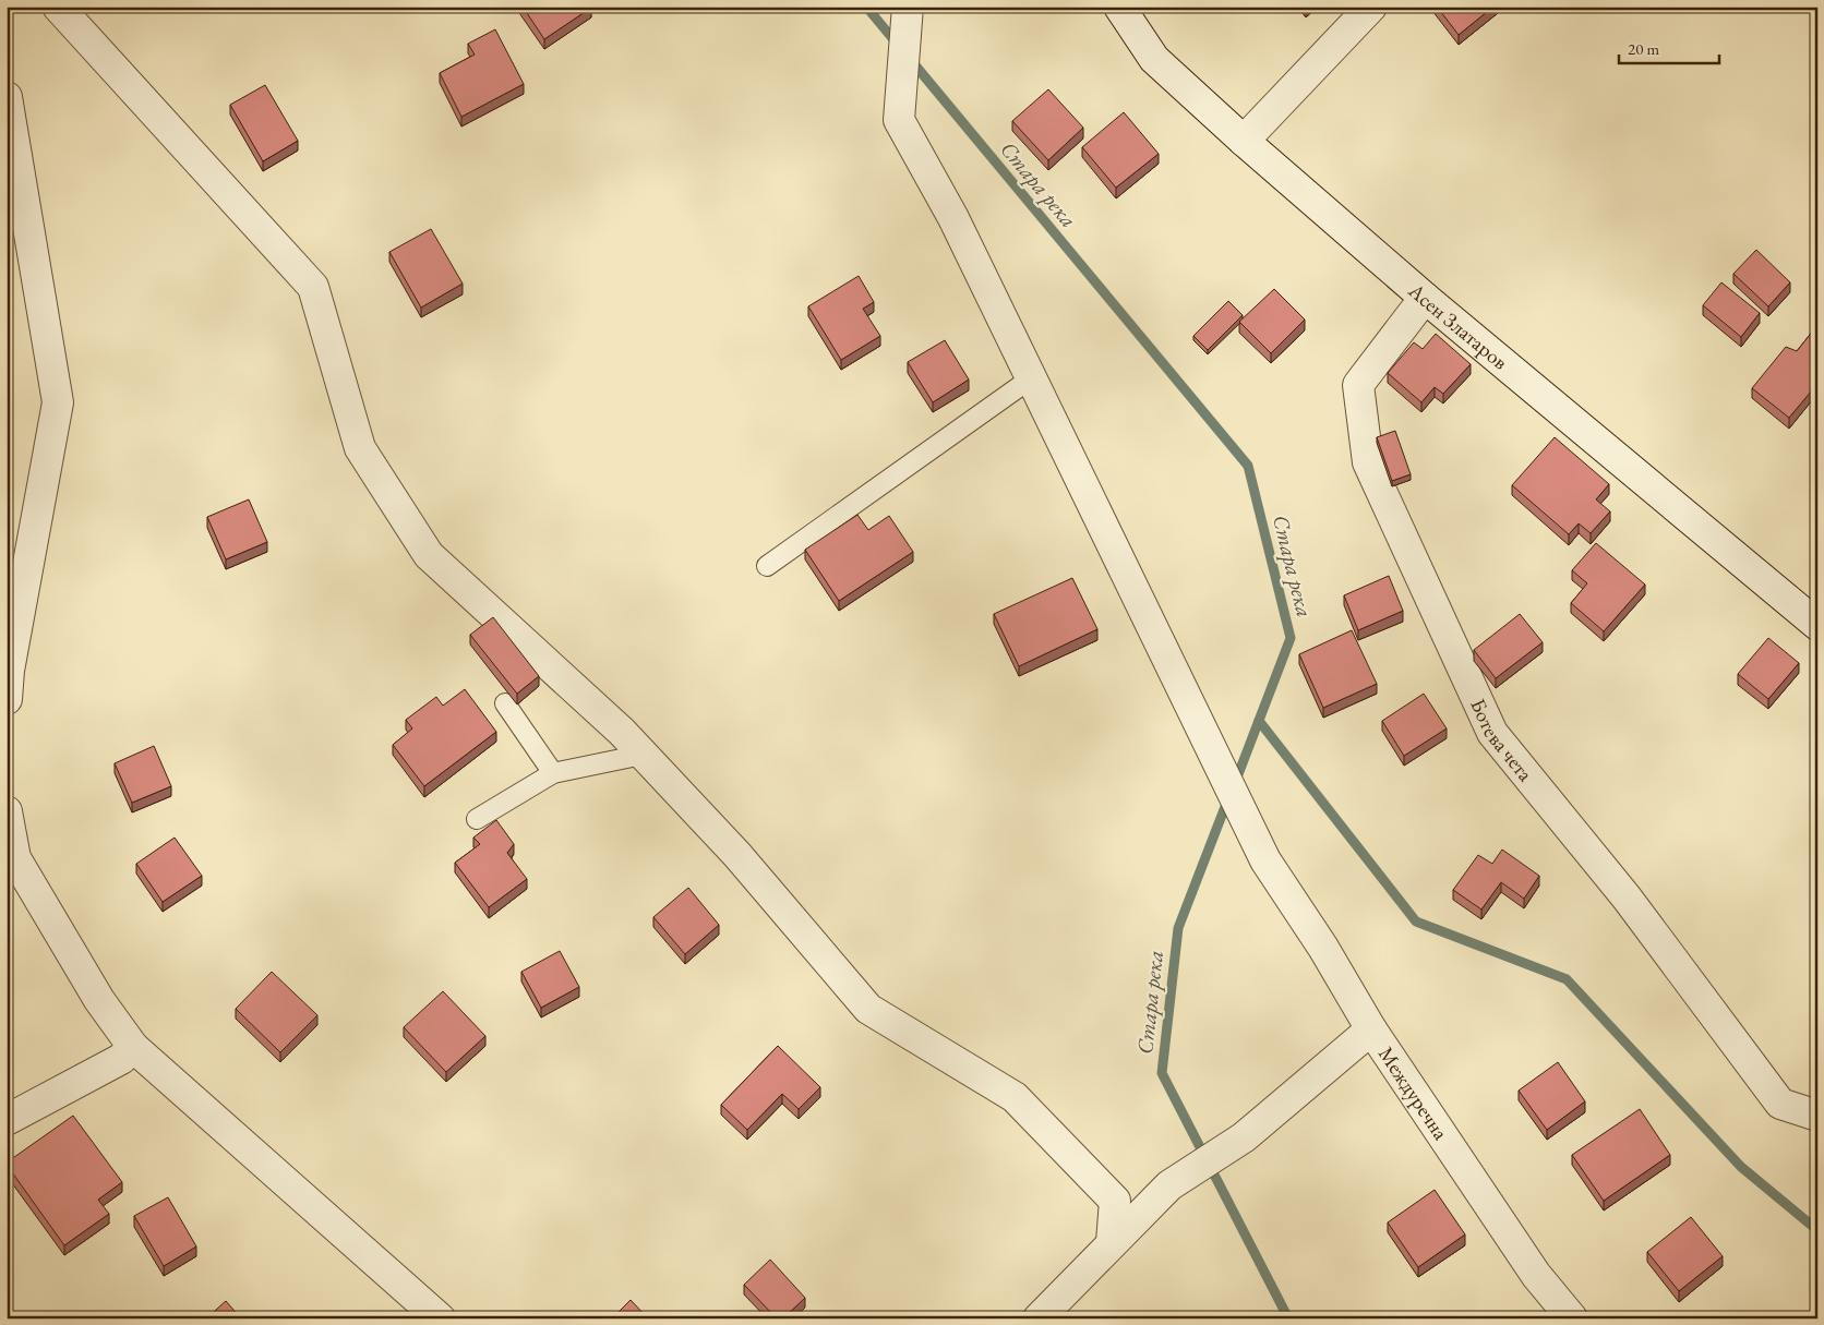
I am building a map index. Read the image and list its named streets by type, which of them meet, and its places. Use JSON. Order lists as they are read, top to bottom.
{
  "streets": {
    "street": ["Асен Златаров", "Ботева чета", "Междуречна"]
  },
  "crossings": [
    ["Асен Златаров", "Ботева чета"]
  ],
  "water": ["Стара река"],
  "scale_bar": "20 m"
}
